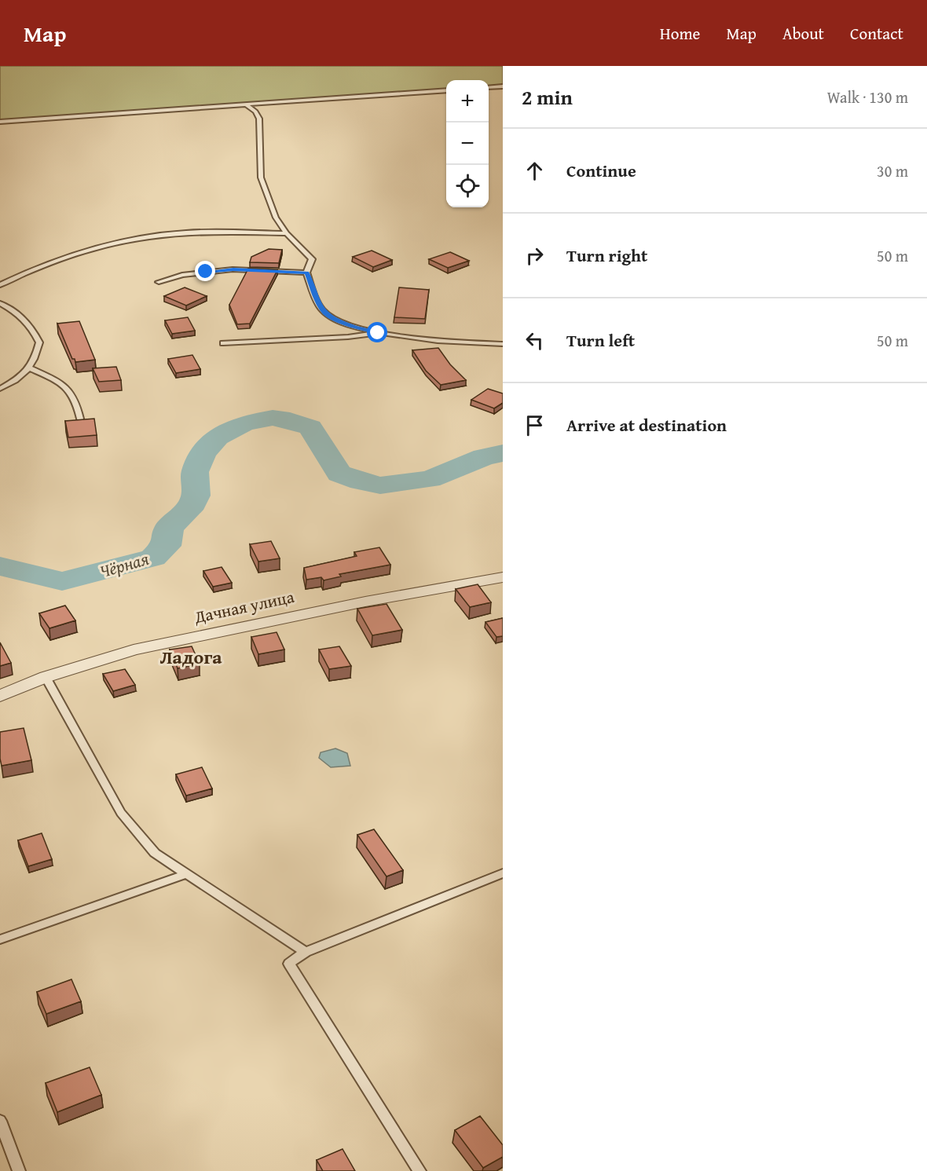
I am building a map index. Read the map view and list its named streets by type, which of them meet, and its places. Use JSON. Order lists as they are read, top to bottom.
{
  "streets": {
    "street": ["Дачная улица"]
  },
  "districts": ["Ладога"],
  "water": ["Чёрная"],
  "page": {
    "header": "Map",
    "nav": [
      "Home",
      "Map",
      "About",
      "Contact"
    ],
    "heading": ["2 min", "Walk · 130 m"],
    "map_buttons": ["+", "−"],
    "list": [
      ["Continue", "30 m"],
      ["Turn right", "50 m"],
      ["Turn left", "50 m"],
      "Arrive at destination"
    ]
  }
}
